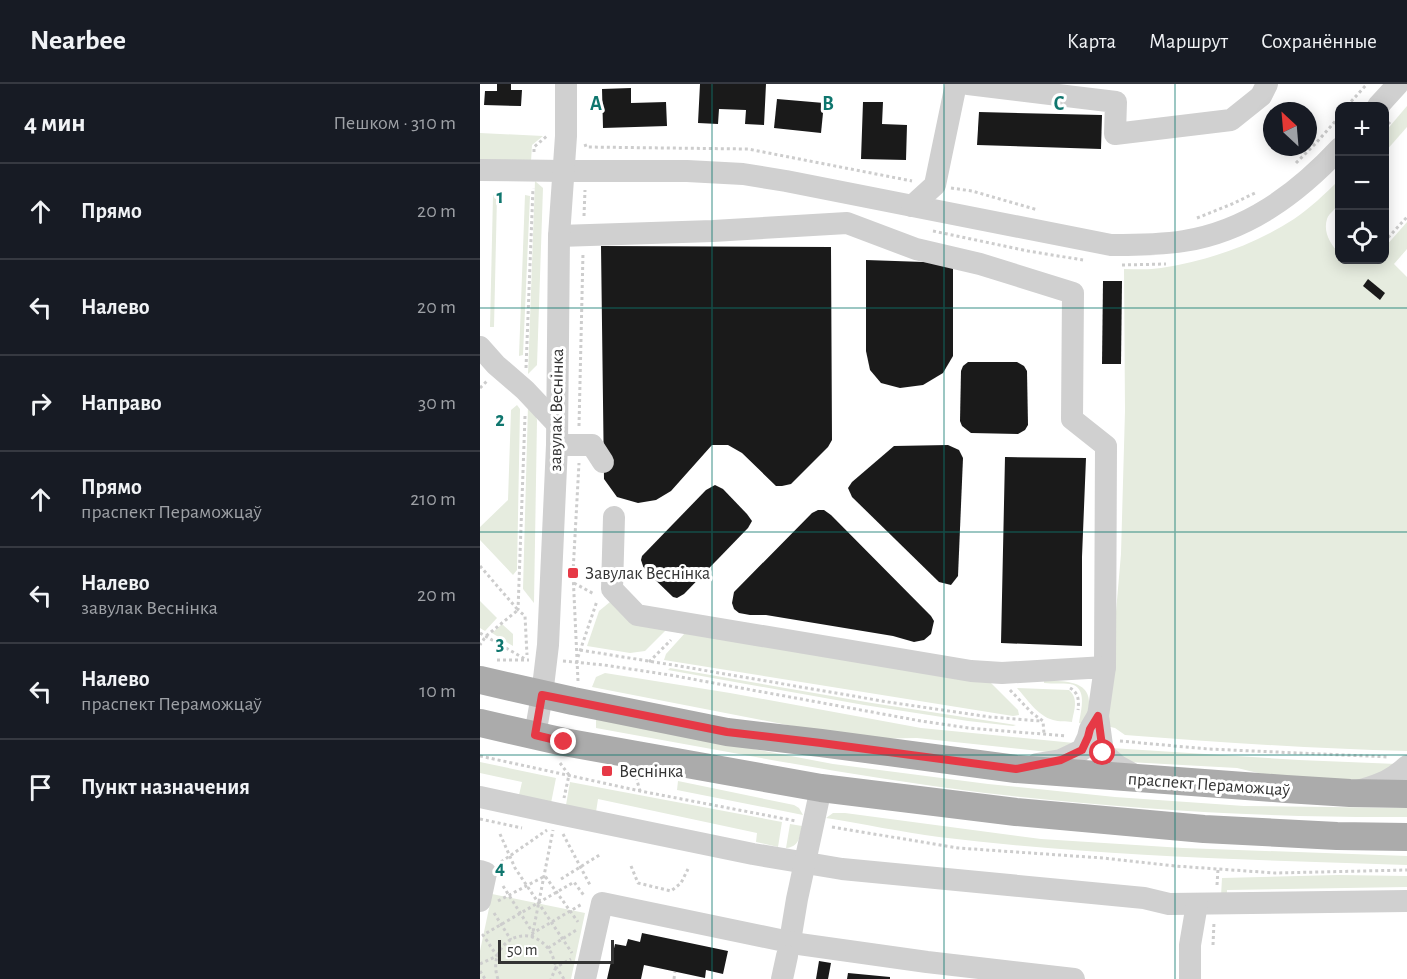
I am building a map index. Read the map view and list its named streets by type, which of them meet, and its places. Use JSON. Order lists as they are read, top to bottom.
{
  "streets": {
    "main road": ["праспект Пераможцаў"],
    "street": ["завулак Веснінка"]
  },
  "crossings": [
    ["завулак Веснінка", "праспект Пераможцаў"]
  ],
  "places": {
    "transit": ["Завулак Веснінка", "Веснінка"]
  },
  "scale_bar": "50 m",
  "north": "top left",
  "page": {
    "header": "Nearbee",
    "nav": ["Карта", "Маршрут", "Сохранённые"],
    "heading": ["4 мин", "Пешком · 310 m"],
    "map_buttons": ["+", "−"],
    "list": [
      ["Прямо", "20 m"],
      ["Налево", "20 m"],
      ["Направо", "30 m"],
      ["Прямо", "праспект Пераможцаў", "210 m"],
      ["Налево", "завулак Веснінка", "20 m"],
      ["Налево", "праспект Пераможцаў", "10 m"],
      "Пункт назначения"
    ],
    "scale": "50 m"
  },
  "grid": {
    "columns": ["A", "B", "C"],
    "rows": [
      "1",
      "2",
      "3",
      "4"
    ]
  }
}
